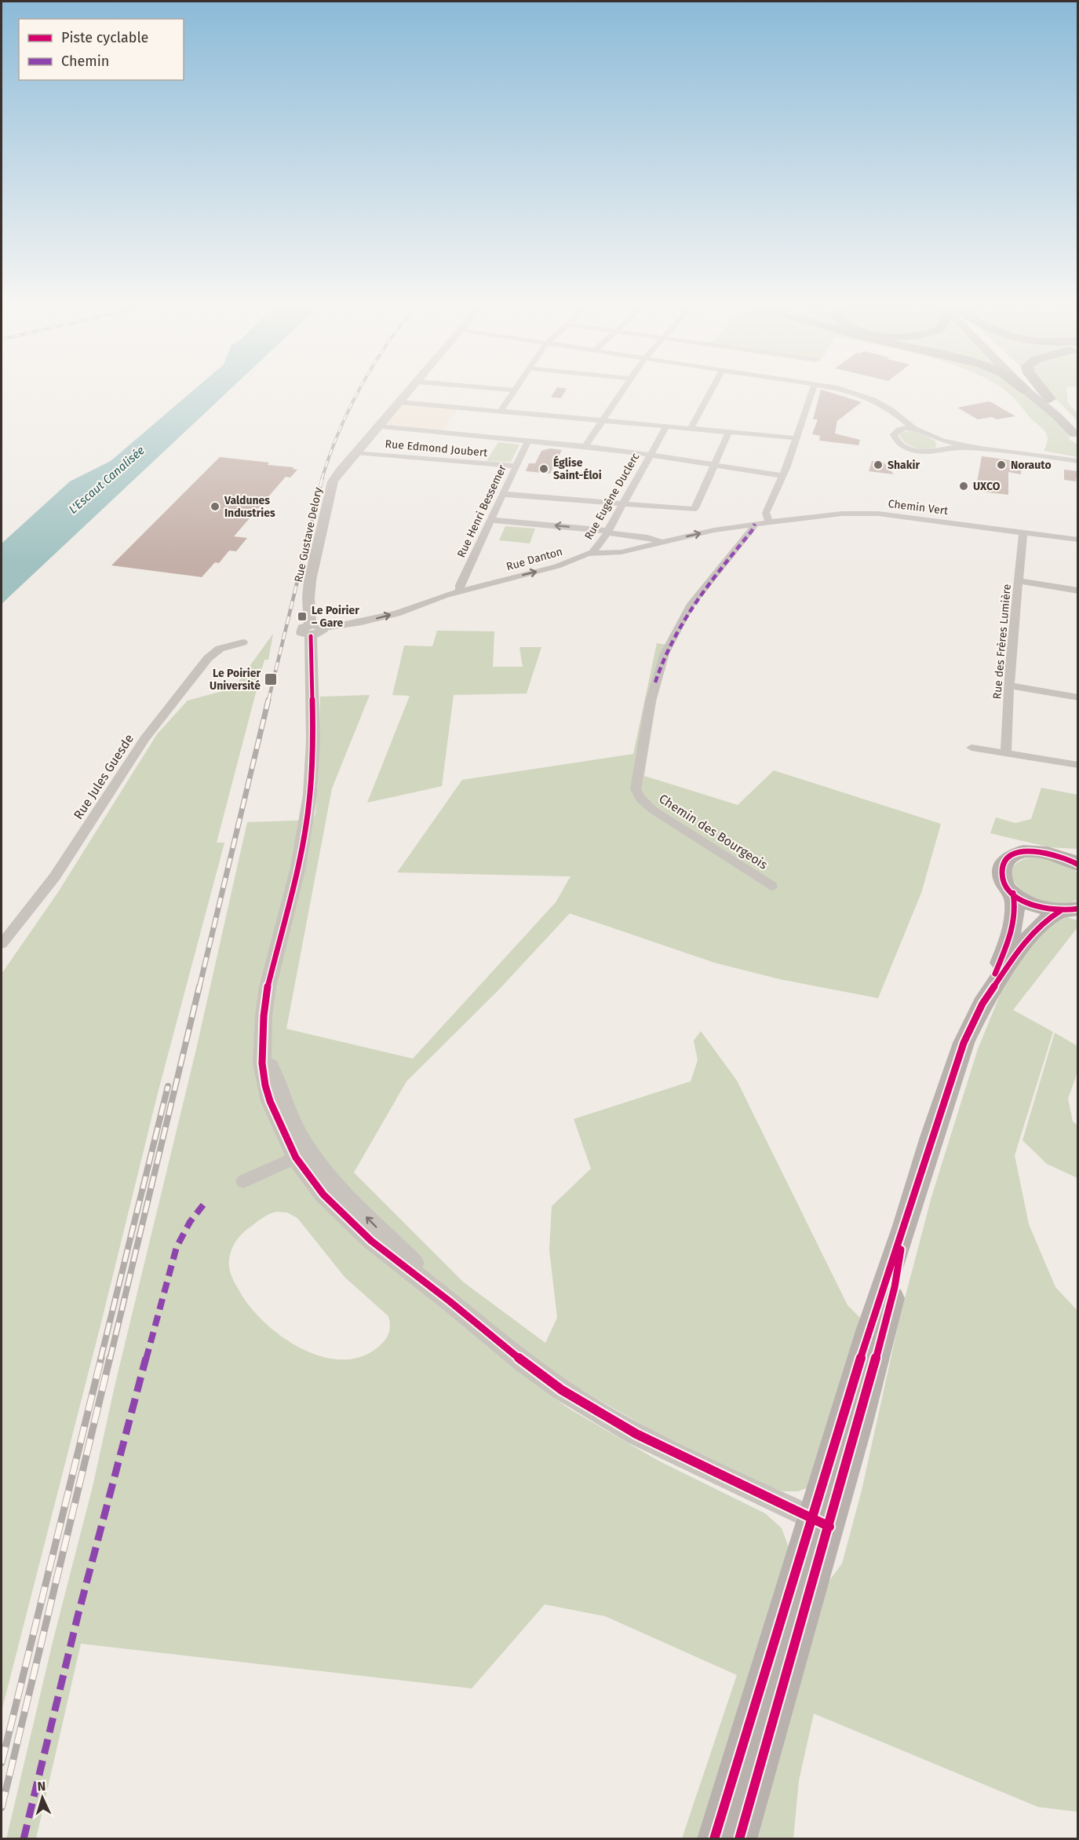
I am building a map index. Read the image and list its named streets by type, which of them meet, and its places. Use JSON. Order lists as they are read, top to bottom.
{
  "streets": {
    "street": [
      "Rue Edmond Joubert",
      "Rue Eugène Duclerc",
      "Chemin Vert",
      "Rue Henri Bessemer",
      "Rue Gustave Delory",
      "Rue Danton",
      "Rue des Frères Lumière",
      "Rue Jules Guesde",
      "Chemin des Bourgeois"
    ]
  },
  "crossings": [
    ["Rue Edmond Joubert", "Rue Henri Bessemer"],
    ["Rue Edmond Joubert", "Rue Gustave Delory"],
    ["Rue Eugène Duclerc", "Rue Danton"],
    ["Chemin Vert", "Rue Danton"],
    ["Chemin Vert", "Rue des Frères Lumière"],
    ["Chemin Vert", "Chemin des Bourgeois"],
    ["Rue Henri Bessemer", "Rue Danton"],
    ["Rue Gustave Delory", "Rue Danton"],
    ["Rue Danton", "Chemin des Bourgeois"]
  ],
  "water": ["L'Escaut Canalisée"],
  "places": {
    "other": [
      "Shakir",
      "Norauto",
      "Église Saint-Éloi",
      "UXCO",
      "Valdunes Industries"
    ],
    "transit": ["Le Poirier – Gare", "Le Poirier Université"]
  },
  "legend": ["Piste cyclable", "Chemin"],
  "north": "top"
}
